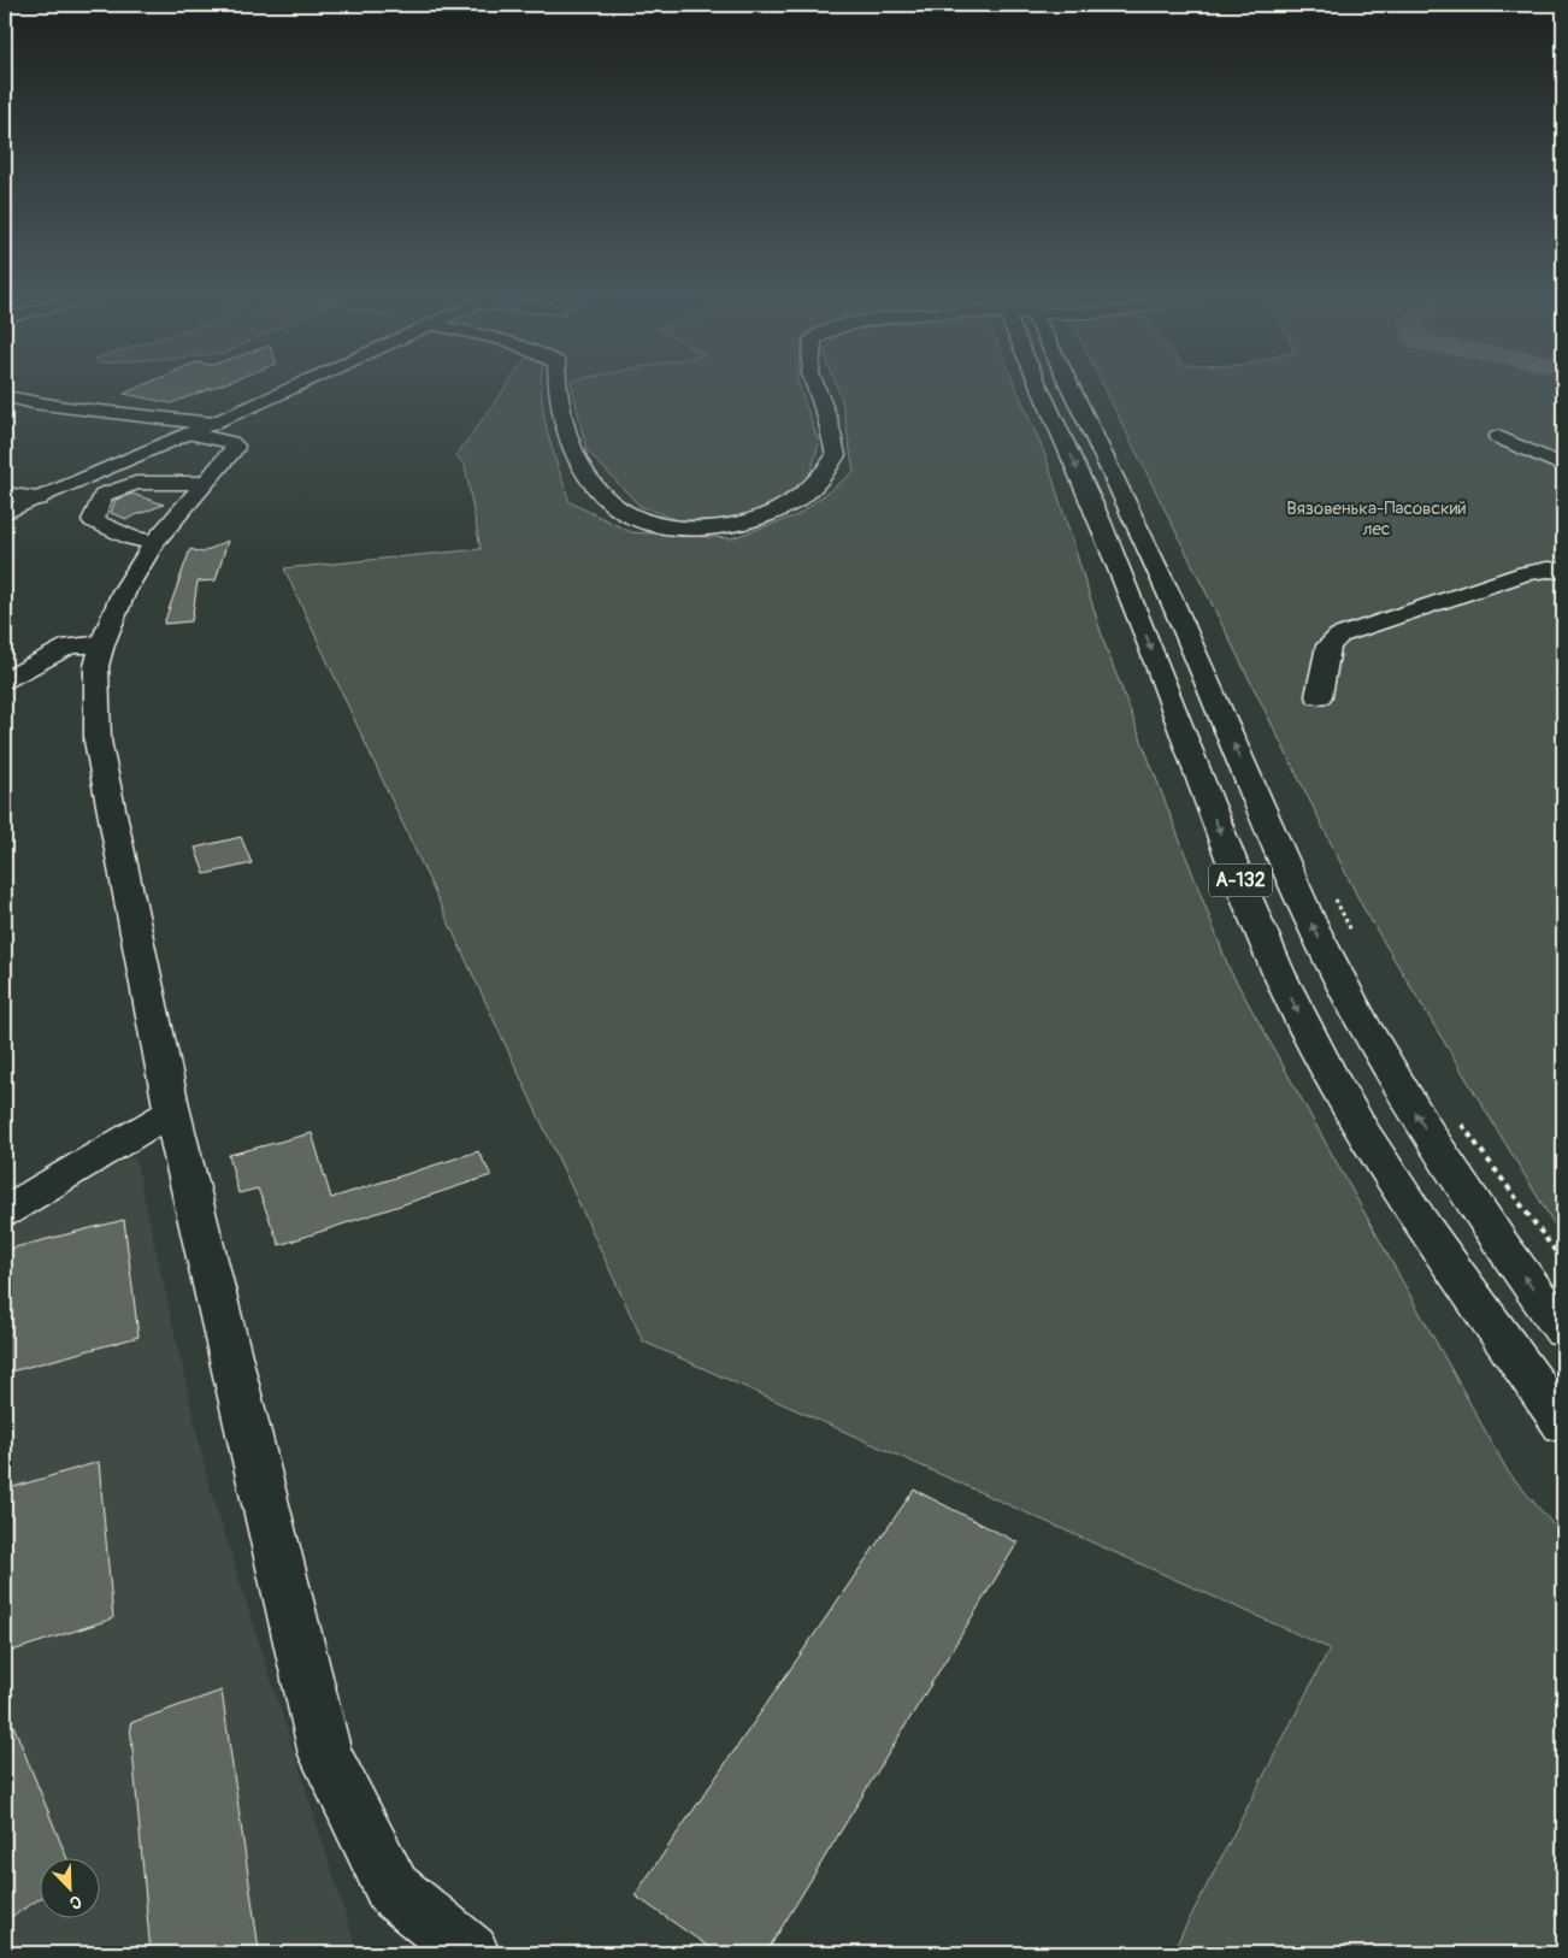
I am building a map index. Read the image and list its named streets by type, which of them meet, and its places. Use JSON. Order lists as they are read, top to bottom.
{
  "streets": {
    "street": ["А-132"]
  },
  "parks": ["Вязовенька-Пасовский лес"],
  "north": "bottom right"
}
